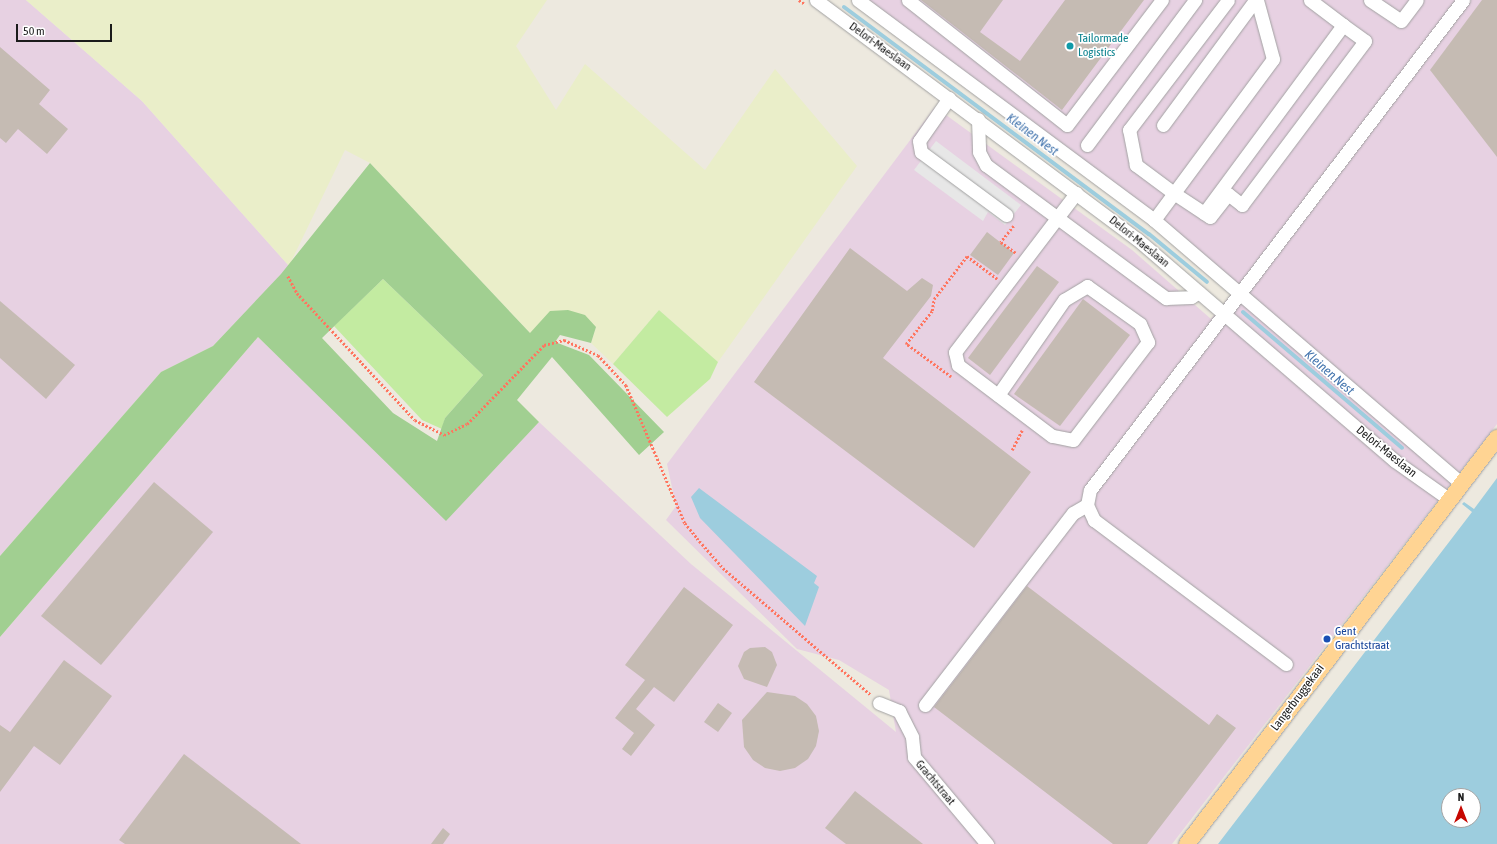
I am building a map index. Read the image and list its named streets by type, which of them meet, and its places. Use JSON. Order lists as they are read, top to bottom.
{
  "streets": {
    "main road": ["Langerbruggekaai"],
    "street": ["Delori-Maeslaan", "Grachtstraat"]
  },
  "crossings": [
    ["Delori-Maeslaan", "Langerbruggekaai"]
  ],
  "water": ["Kleinen Nest"],
  "places": ["Tailormade Logistics", "Gent Grachtstraat"],
  "scale_bar": "50 m",
  "north": "top"
}
